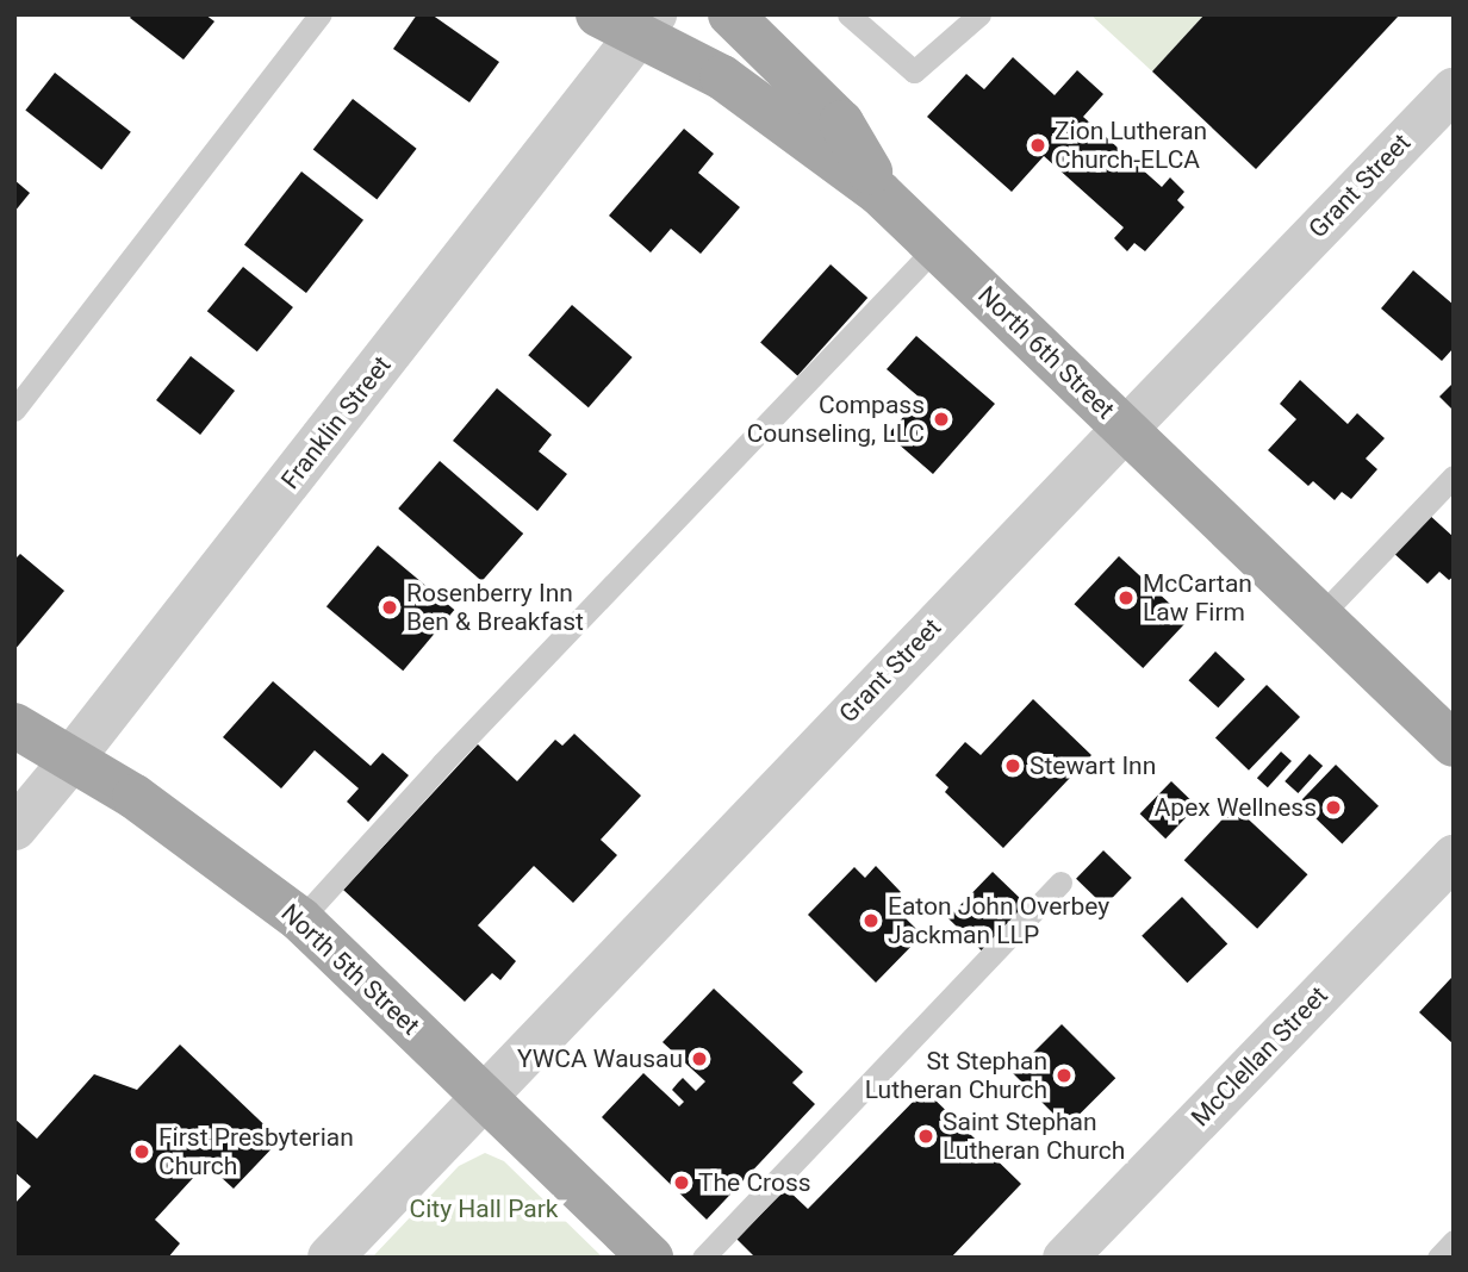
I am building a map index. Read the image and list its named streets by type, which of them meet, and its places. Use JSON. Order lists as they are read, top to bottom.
{
  "streets": {
    "main road": ["North 6th Street", "North 5th Street"],
    "street": ["Grant Street", "Franklin Street", "McClellan Street"]
  },
  "crossings": [
    ["Grant Street", "North 6th Street"],
    ["Grant Street", "North 5th Street"],
    ["North 6th Street", "Franklin Street"],
    ["Franklin Street", "North 5th Street"]
  ],
  "parks": ["City Hall Park"],
  "places": [
    "Zion Lutheran Church-ELCA",
    "Compass Counseling, LLC",
    "McCartan Law Firm",
    "Rosenberry Inn Ben & Breakfast",
    "Stewart Inn",
    "Apex Wellness",
    "Eaton John Overbey Jackman LLP",
    "YWCA Wausau",
    "St Stephan Lutheran Church",
    "Saint Stephan Lutheran Church",
    "First Presbyterian Church",
    "The Cross"
  ]
}
